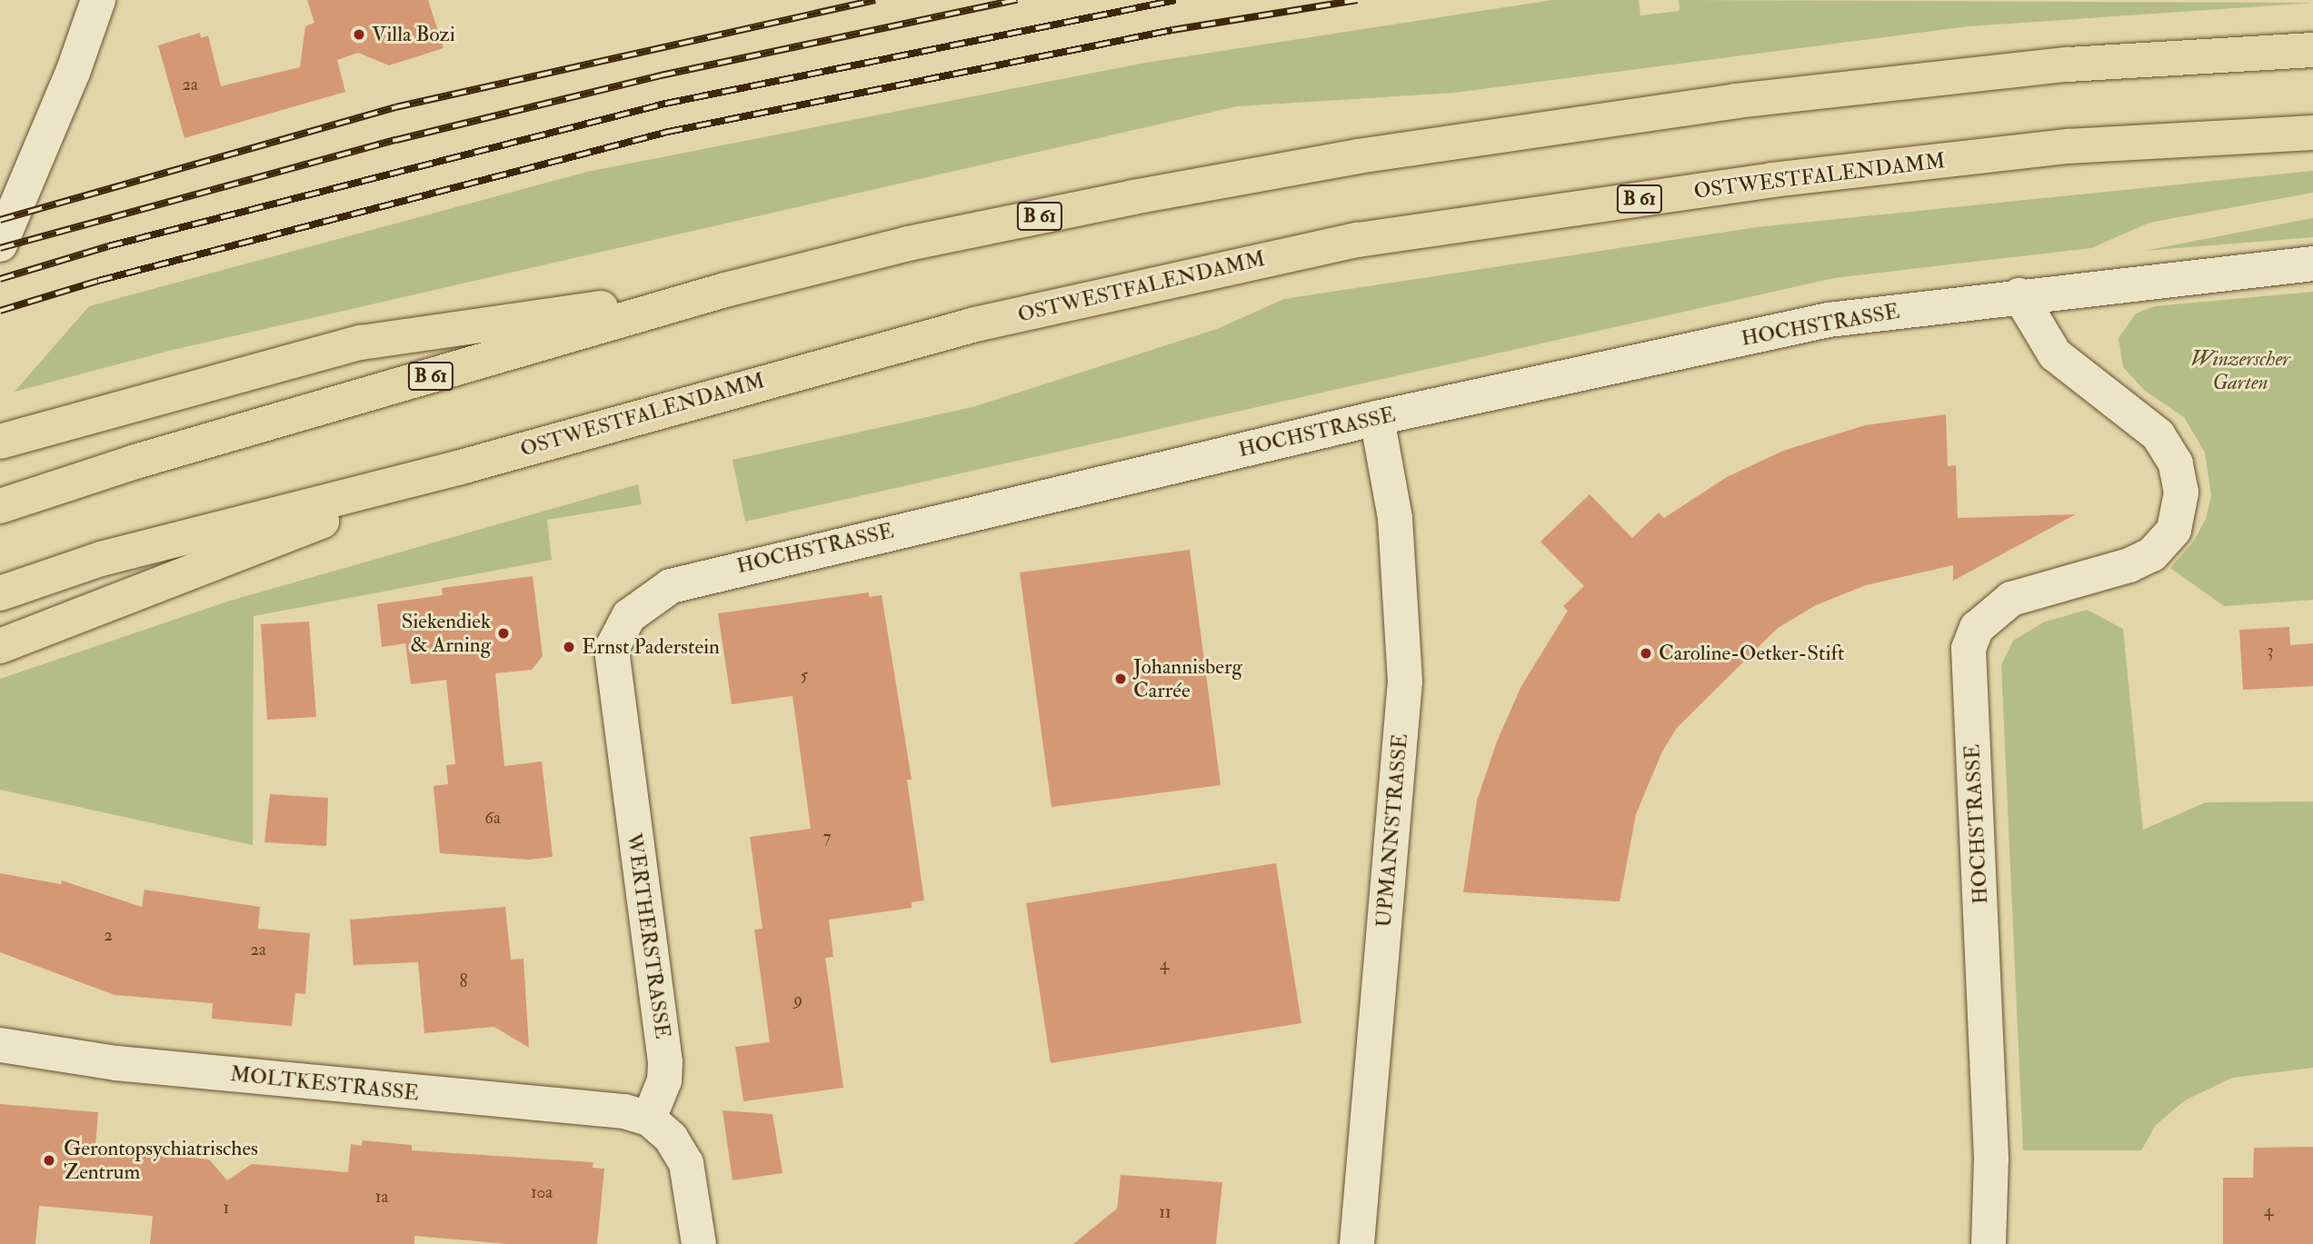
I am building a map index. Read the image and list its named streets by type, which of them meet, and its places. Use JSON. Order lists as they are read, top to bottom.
{
  "streets": {
    "highway": ["OSTWESTFALENDAMM", "B 61"],
    "street": [
      "HOCHSTRASSE",
      "UPMANNSTRASSE",
      "WERTHERSTRASSE",
      "MOLTKESTRASSE"
    ]
  },
  "crossings": [
    ["OSTWESTFALENDAMM", "B 61"],
    ["HOCHSTRASSE", "UPMANNSTRASSE"],
    ["HOCHSTRASSE", "WERTHERSTRASSE"],
    ["WERTHERSTRASSE", "MOLTKESTRASSE"]
  ],
  "parks": ["Winzerscher Garten"],
  "places": [
    "Villa Bozi",
    "Siekendiek & Arning",
    "Ernst Paderstein",
    "Caroline-Oetker-Stift",
    "Johannisberg Carrée",
    "Gerontopsychiatrisches Zentrum"
  ],
  "house_numbers": [
    "2a",
    "3",
    "5",
    "6a",
    "7",
    "2",
    "2a",
    "4",
    "8",
    "9",
    "10a",
    "1a",
    "1",
    "4",
    "11"
  ]
}
